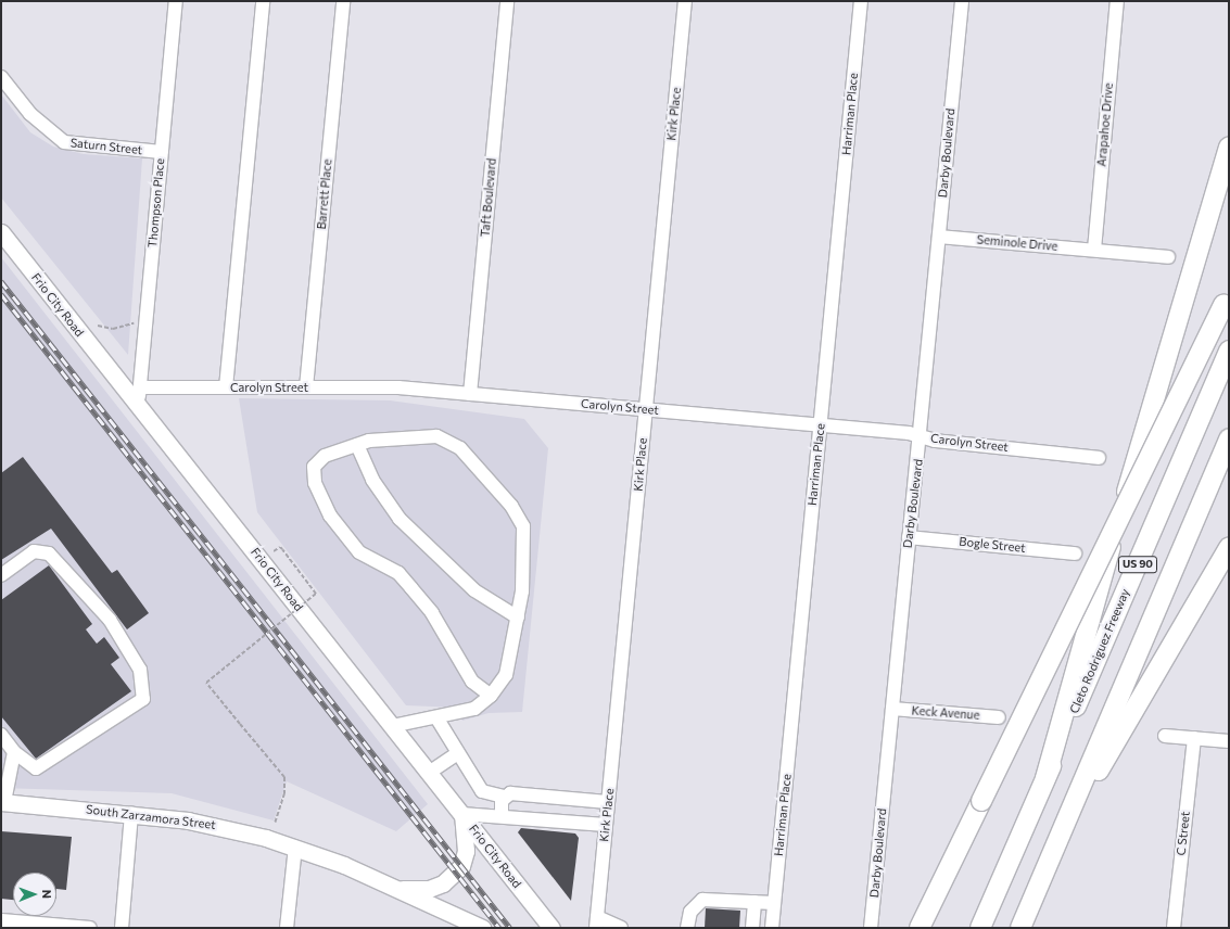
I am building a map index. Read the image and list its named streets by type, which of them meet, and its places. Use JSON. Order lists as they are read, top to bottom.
{
  "streets": {
    "highway": ["US 90", "Cleto Rodriguez Freeway"],
    "main road": ["Frio City Road", "South Zarzamora Street"],
    "street": [
      "Kirk Place",
      "Harriman Place",
      "Arapahoe Drive",
      "Saturn Street",
      "Darby Boulevard",
      "Barrett Place",
      "Taft Boulevard",
      "Thompson Place",
      "Seminole Drive",
      "Carolyn Street",
      "Bogle Street",
      "Keck Avenue",
      "C Street"
    ]
  },
  "crossings": [
    ["Kirk Place", "Carolyn Street"],
    ["Harriman Place", "Carolyn Street"],
    ["Arapahoe Drive", "Seminole Drive"],
    ["Saturn Street", "Thompson Place"],
    ["Darby Boulevard", "Seminole Drive"],
    ["Darby Boulevard", "Carolyn Street"],
    ["Darby Boulevard", "Bogle Street"],
    ["Darby Boulevard", "Keck Avenue"],
    ["Barrett Place", "Carolyn Street"],
    ["Taft Boulevard", "Carolyn Street"],
    ["Thompson Place", "Frio City Road"],
    ["Thompson Place", "Carolyn Street"]
  ],
  "north": "right"
}
